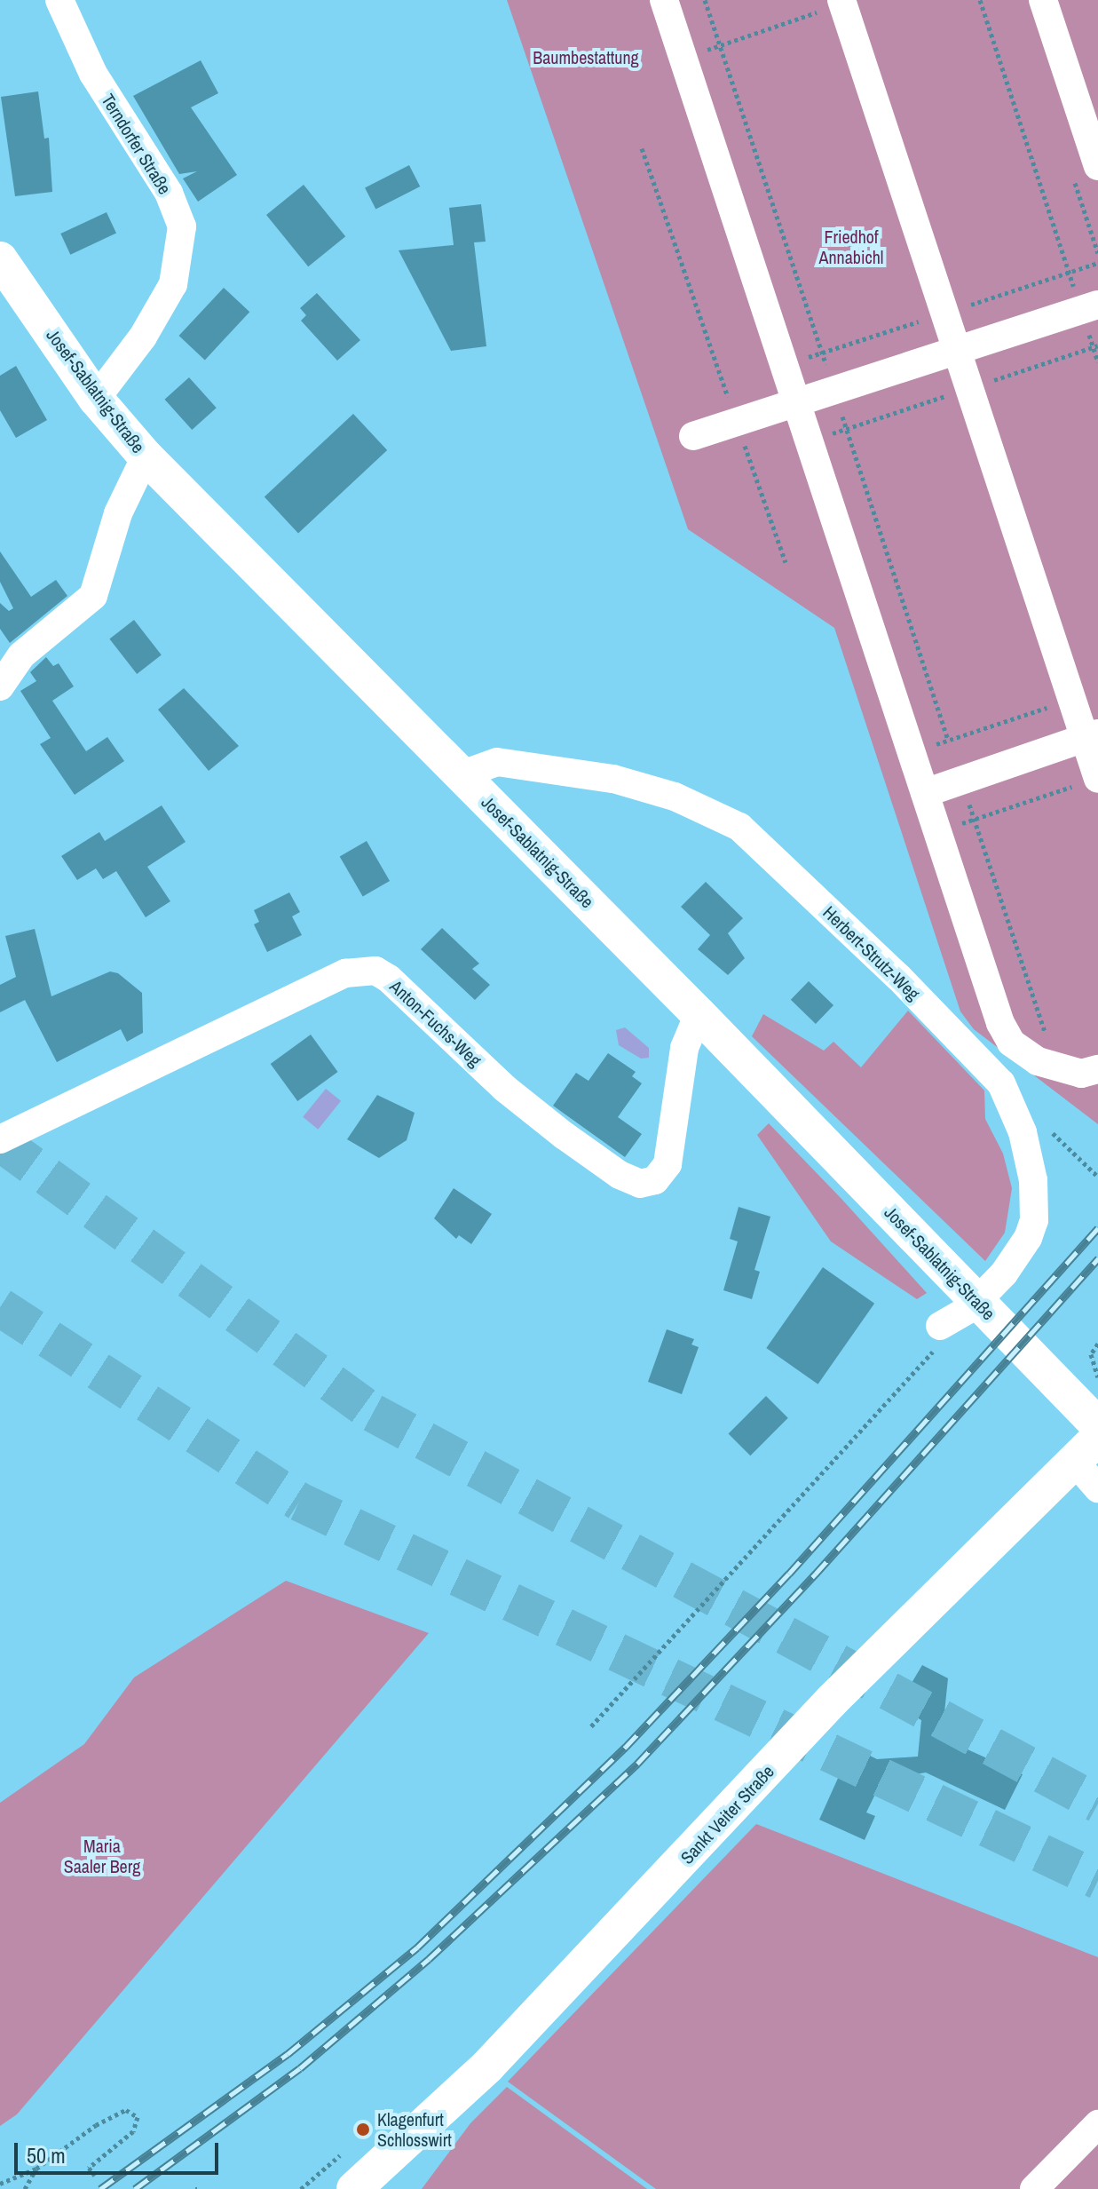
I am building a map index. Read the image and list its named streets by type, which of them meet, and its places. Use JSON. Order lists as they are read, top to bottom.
{
  "streets": {
    "main road": ["Josef-Sablatnig-Straße", "Sankt Veiter Straße"],
    "street": ["Terndorfer Straße", "Herbert-Strutz-Weg", "Anton-Fuchs-Weg"]
  },
  "crossings": [
    ["Terndorfer Straße", "Josef-Sablatnig-Straße"],
    ["Josef-Sablatnig-Straße", "Herbert-Strutz-Weg"],
    ["Josef-Sablatnig-Straße", "Anton-Fuchs-Weg"]
  ],
  "parks": ["Baumbestattung", "Friedhof Annabichl", "Maria Saaler Berg"],
  "places": ["Klagenfurt Schlosswirt"],
  "scale_bar": "50 m"
}
